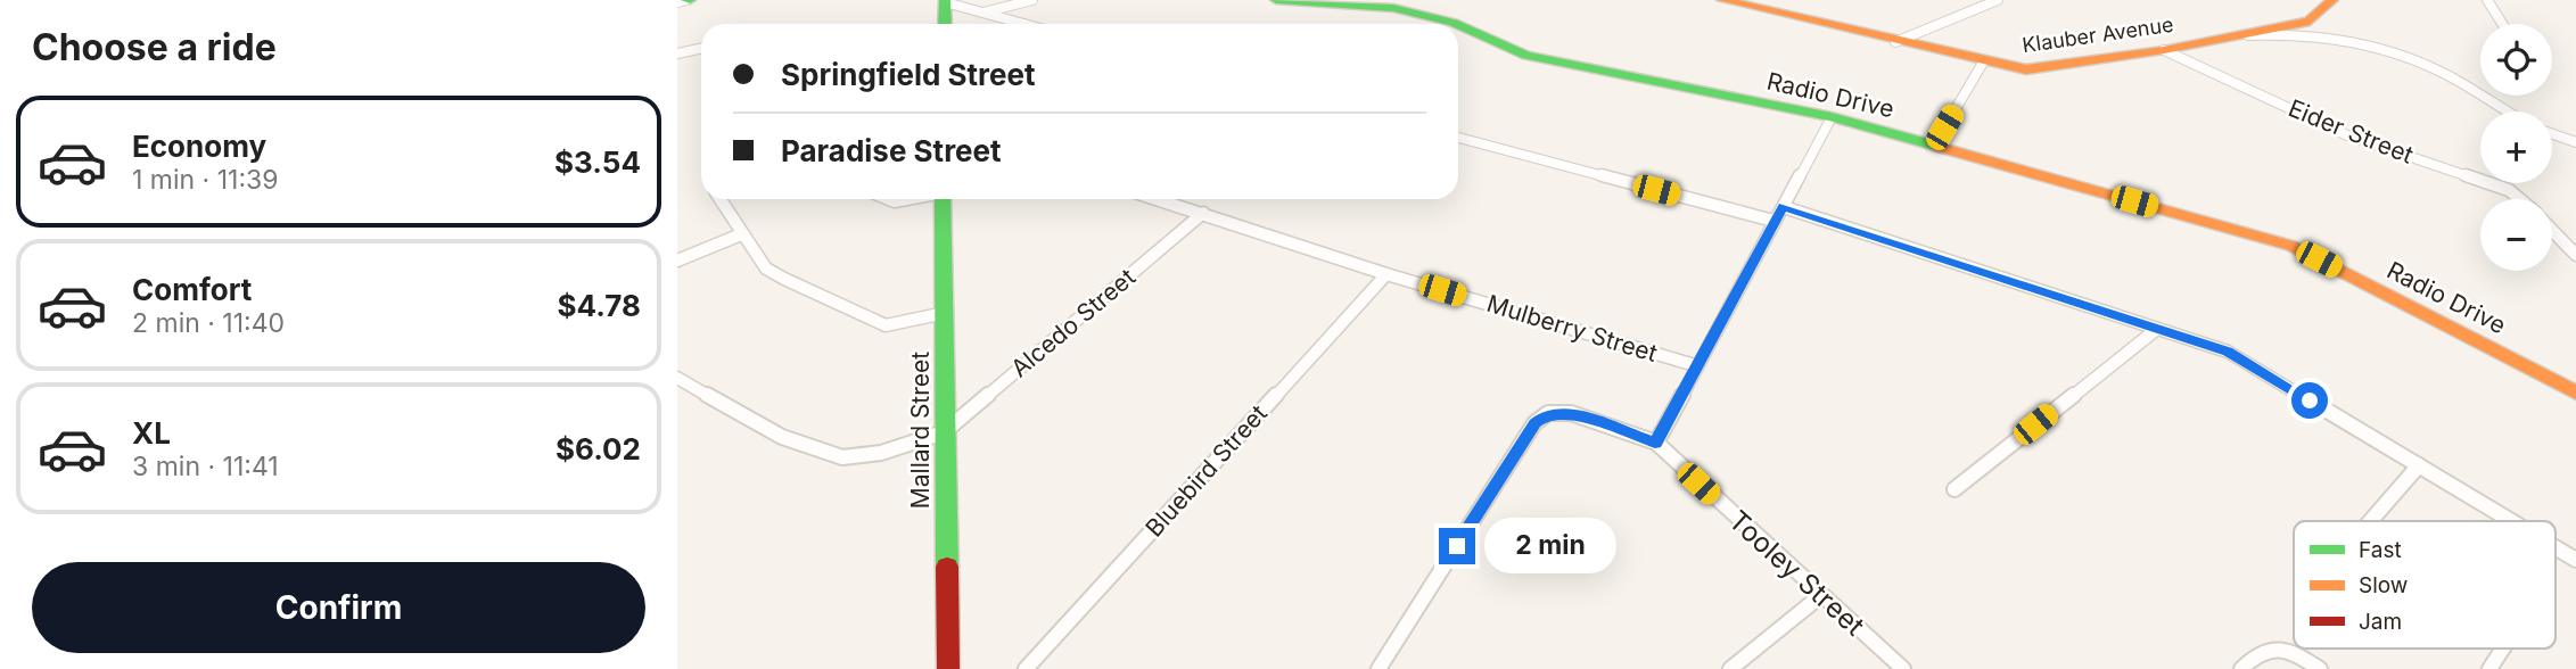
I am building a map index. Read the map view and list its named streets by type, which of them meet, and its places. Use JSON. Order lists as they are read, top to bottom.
{
  "streets": {
    "street": [
      "Klauber Avenue",
      "Radio Drive",
      "Eider Street",
      "Alcedo Street",
      "Mulberry Street",
      "Mallard Street",
      "Bluebird Street",
      "Tooley Street"
    ]
  },
  "crossings": [
    ["Klauber Avenue", "Eider Street"],
    ["Alcedo Street", "Mulberry Street"],
    ["Alcedo Street", "Mallard Street"],
    ["Mulberry Street", "Bluebird Street"]
  ],
  "legend": ["Fast", "Slow", "Jam"],
  "page": {
    "heading": "Choose a ride",
    "map_buttons": ["+", "−"],
    "banner": ["Springfield Street", "Paradise Street"],
    "list": [
      {
        "name": "Economy",
        "note": "1 min · 11:39",
        "value": "$3.54"
      },
      {
        "name": "Comfort",
        "note": "2 min · 11:40",
        "value": "$4.78"
      },
      {
        "name": "XL",
        "note": "3 min · 11:41",
        "value": "$6.02"
      }
    ],
    "bubble": "2 min",
    "buttons": "Confirm"
  }
}
